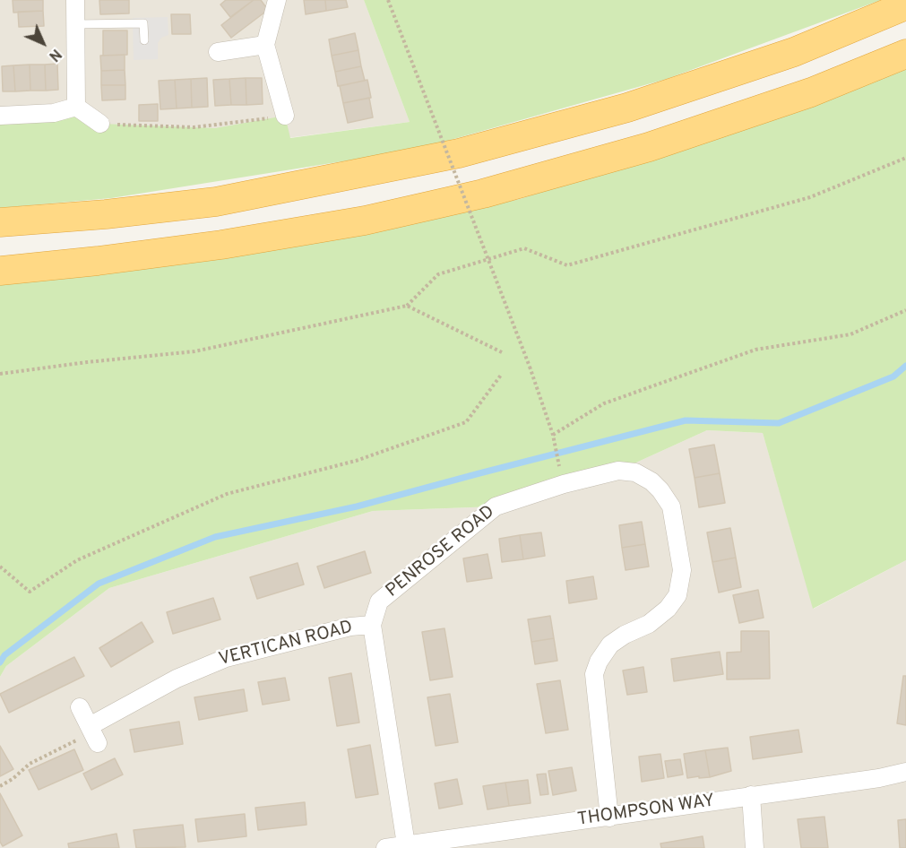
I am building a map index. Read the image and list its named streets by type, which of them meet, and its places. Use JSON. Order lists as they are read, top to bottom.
{
  "streets": {
    "street": ["PENROSE ROAD", "VERTICAN ROAD", "THOMPSON WAY"]
  },
  "crossings": [
    ["PENROSE ROAD", "VERTICAN ROAD"],
    ["PENROSE ROAD", "THOMPSON WAY"],
    ["VERTICAN ROAD", "THOMPSON WAY"]
  ],
  "north": "bottom right"
}
